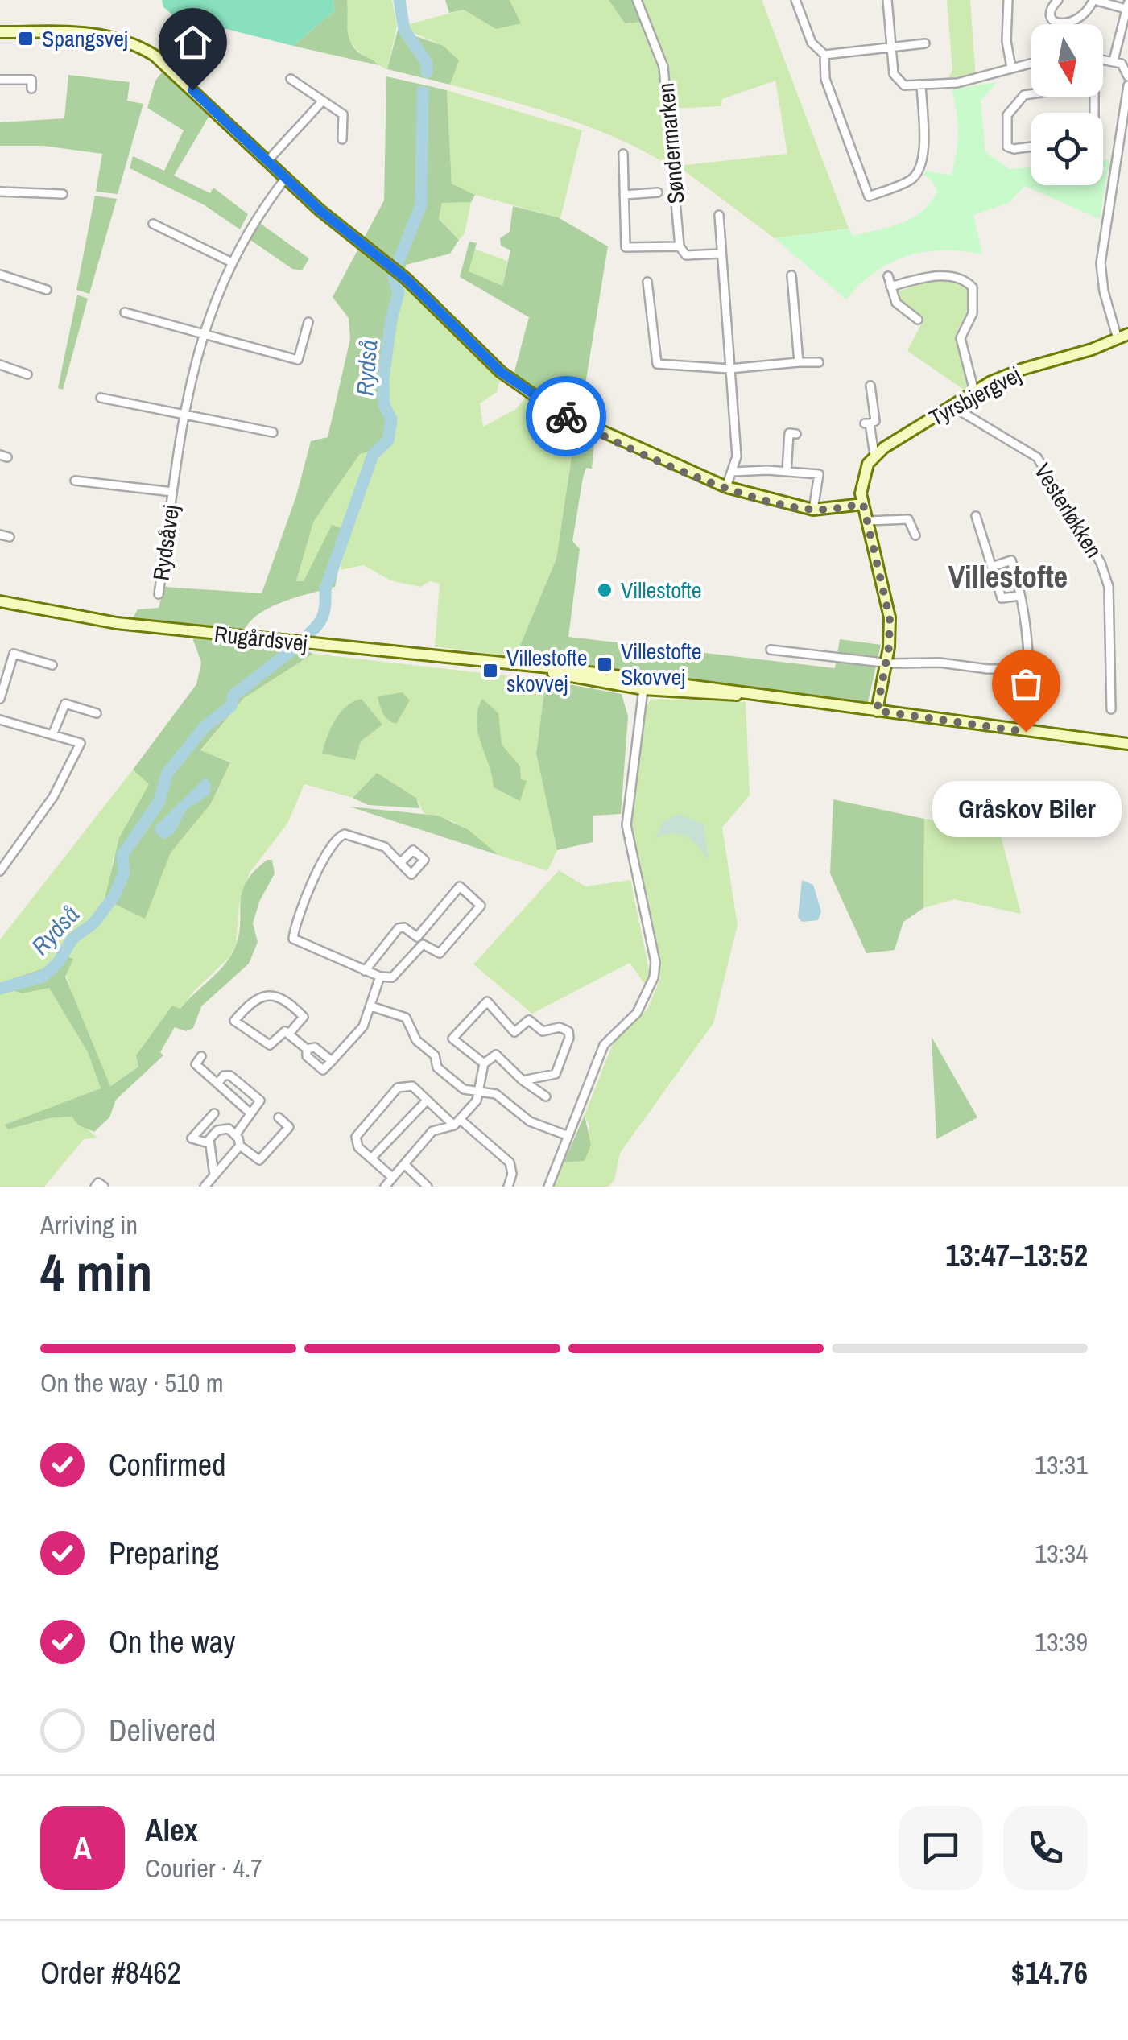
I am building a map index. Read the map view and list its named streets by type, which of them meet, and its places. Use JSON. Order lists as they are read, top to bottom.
{
  "streets": {
    "street": [
      "Søndermarken",
      "Tyrsbjergvej",
      "Vesterløkken",
      "Rydsåvej",
      "Rugårdsvej"
    ]
  },
  "crossings": [
    ["Tyrsbjergvej", "Vesterløkken"]
  ],
  "districts": ["Villestofte"],
  "water": ["Rydså"],
  "places": {
    "transit": ["Spangsvej", "Villestofte Skovvej", "Villestofte skovvej"],
    "other": ["Villestofte", "Gråskov Biler"]
  },
  "north": "bottom",
  "page": {
    "bubble": "Gråskov Biler",
    "heading": ["4 min", "Arriving in", "13:47–13:52"],
    "panel": [
      "Alex",
      "Courier · 4.7",
      "Order #8462",
      "$14.76"
    ],
    "bar": "On the way · 510 m",
    "list": [
      ["Confirmed", "13:31"],
      ["Preparing", "13:34"],
      ["On the way", "13:39"],
      "Delivered"
    ],
    "round": "A"
  }
}
